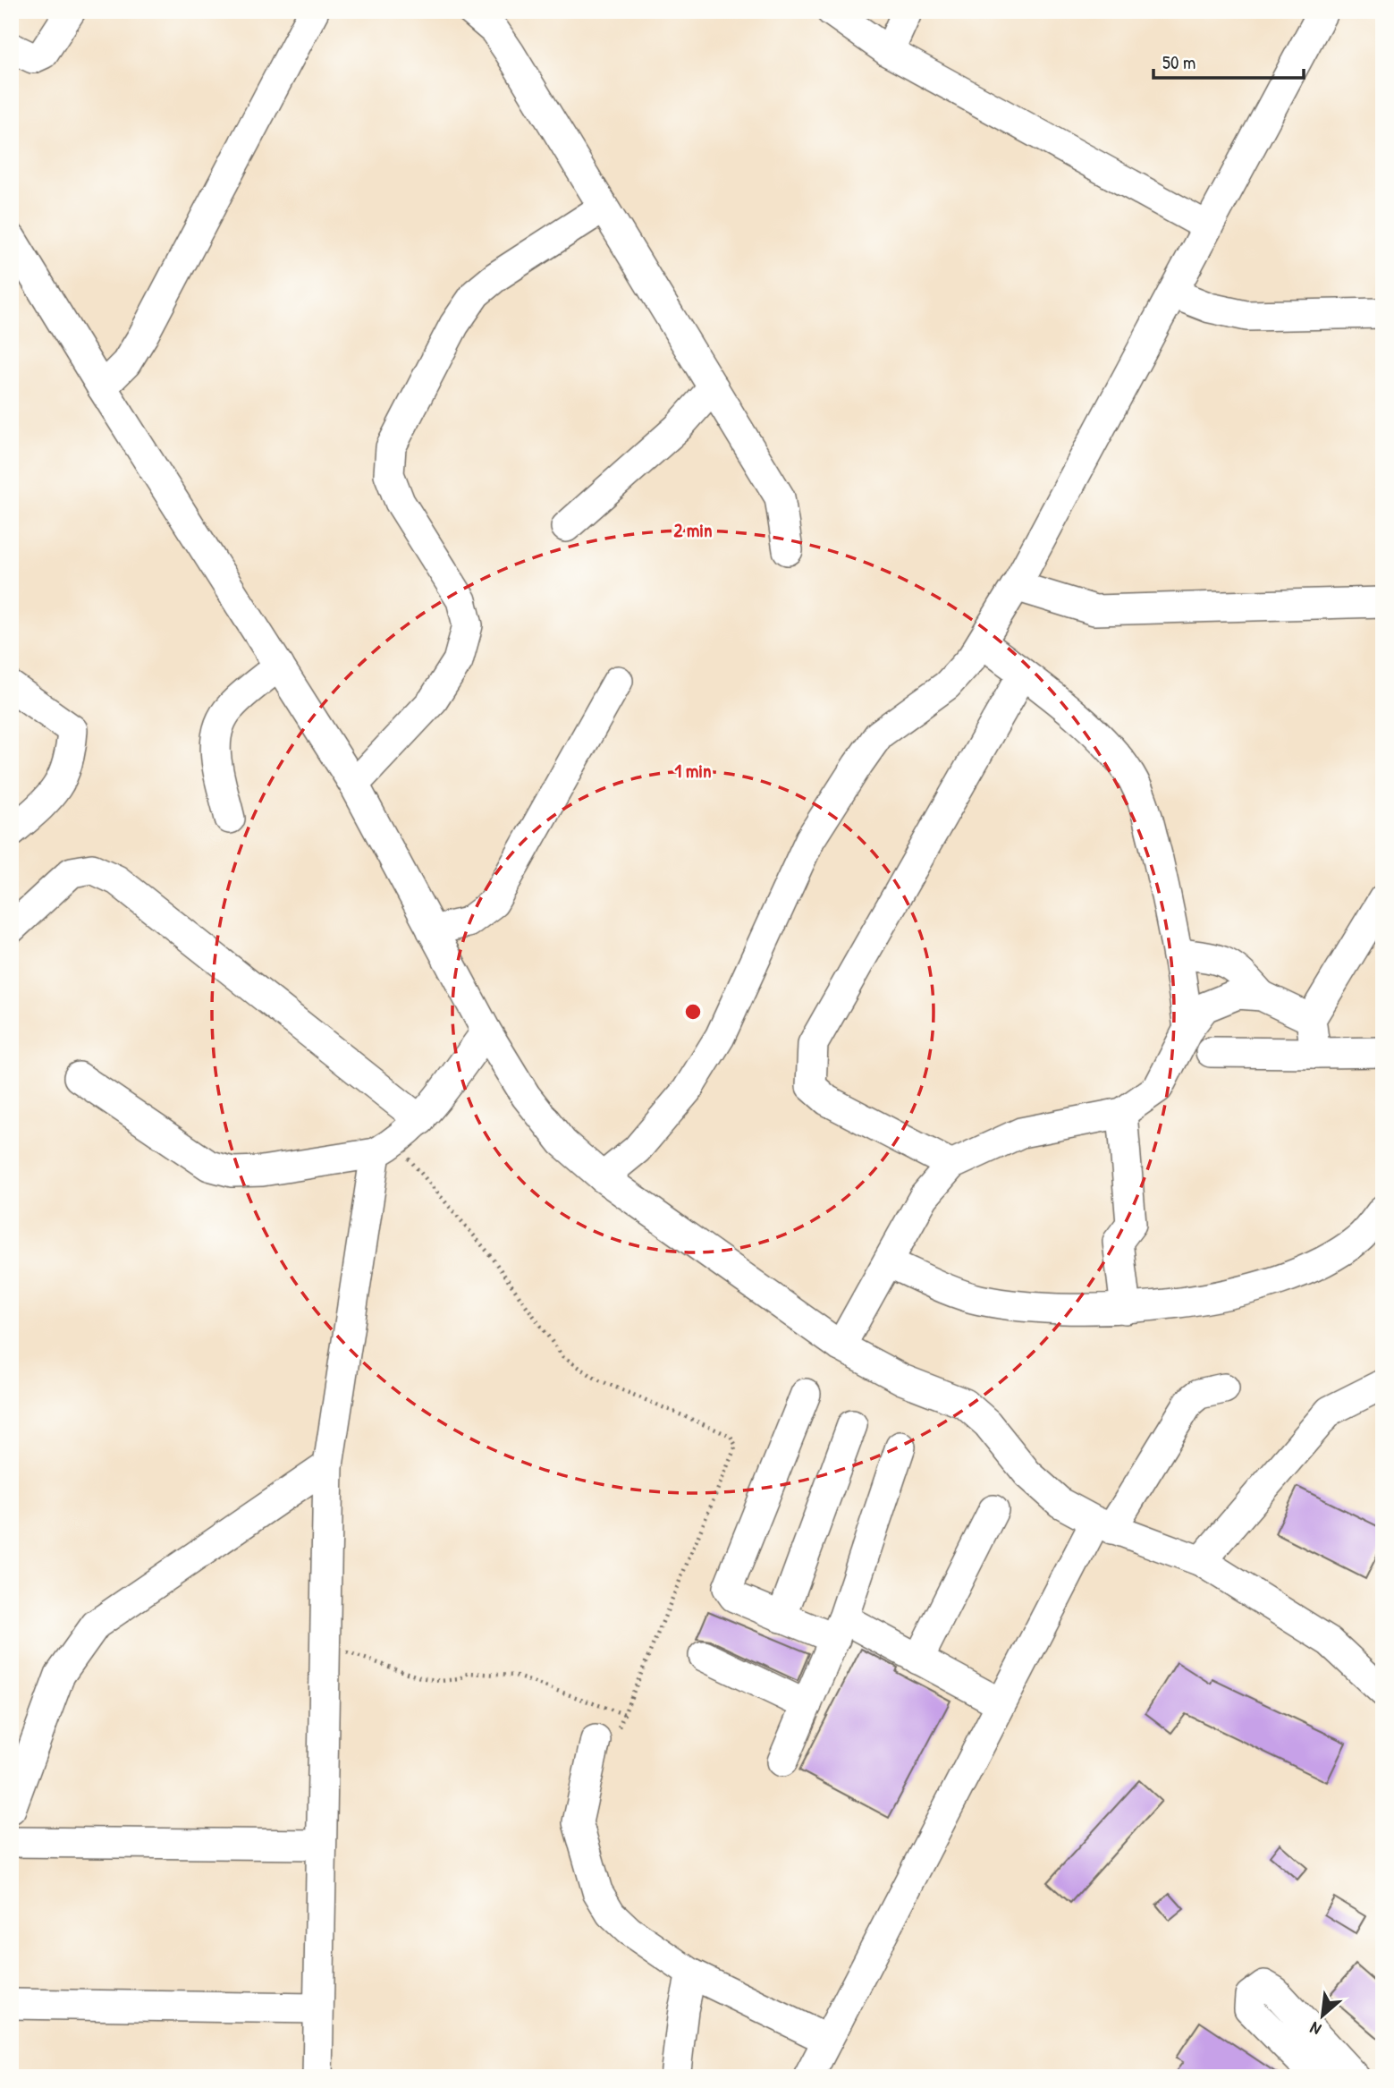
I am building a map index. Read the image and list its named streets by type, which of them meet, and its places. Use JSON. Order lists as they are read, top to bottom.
{
  "scale_bar": "50 m",
  "north": "bottom left",
  "rings": ["2 min", "1 min"]
}
